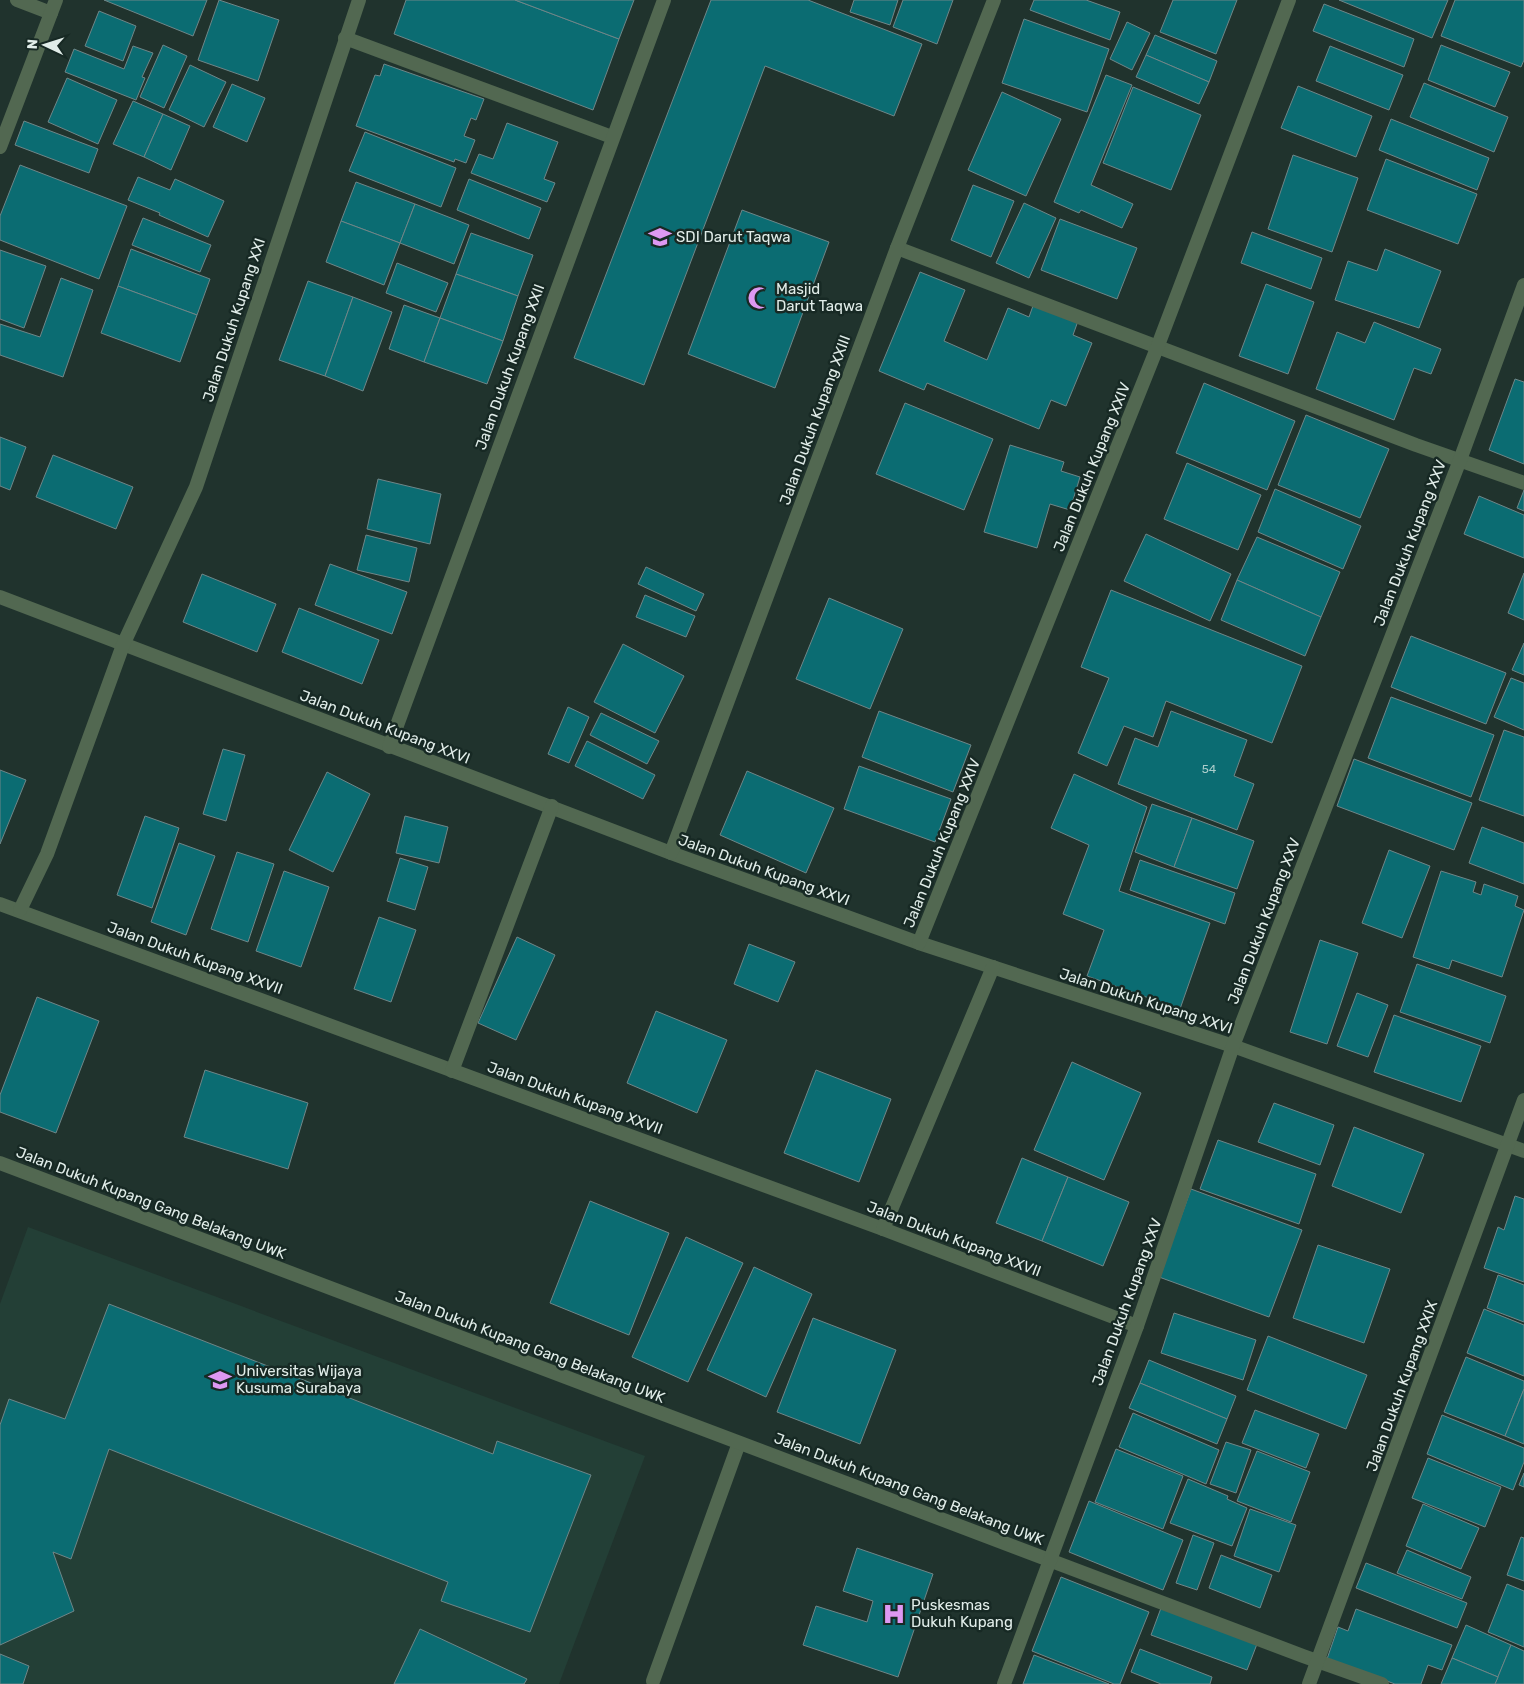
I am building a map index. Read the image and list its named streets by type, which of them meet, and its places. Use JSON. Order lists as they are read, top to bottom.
{
  "streets": {
    "street": [
      "Jalan Dukuh Kupang XXI",
      "Jalan Dukuh Kupang XXII",
      "Jalan Dukuh Kupang XXIII",
      "Jalan Dukuh Kupang XXIV",
      "Jalan Dukuh Kupang XXV",
      "Jalan Dukuh Kupang XXVI",
      "Jalan Dukuh Kupang XXVII",
      "Jalan Dukuh Kupang Gang Belakang UWK",
      "Jalan Dukuh Kupang XXIX"
    ]
  },
  "crossings": [
    ["Jalan Dukuh Kupang XXI", "Jalan Dukuh Kupang XXVI"],
    ["Jalan Dukuh Kupang XXI", "Jalan Dukuh Kupang XXVII"],
    ["Jalan Dukuh Kupang XXII", "Jalan Dukuh Kupang XXVI"],
    ["Jalan Dukuh Kupang XXIII", "Jalan Dukuh Kupang XXVI"],
    ["Jalan Dukuh Kupang XXIV", "Jalan Dukuh Kupang XXVI"],
    ["Jalan Dukuh Kupang XXV", "Jalan Dukuh Kupang XXVI"],
    ["Jalan Dukuh Kupang XXV", "Jalan Dukuh Kupang XXVII"],
    ["Jalan Dukuh Kupang XXV", "Jalan Dukuh Kupang Gang Belakang UWK"],
    ["Jalan Dukuh Kupang XXVI", "Jalan Dukuh Kupang XXIX"],
    ["Jalan Dukuh Kupang Gang Belakang UWK", "Jalan Dukuh Kupang XXIX"]
  ],
  "places": {
    "school or university": ["SDI Darut Taqwa", "Universitas Wijaya Kusuma Surabaya"],
    "mosque": ["Masjid Darut Taqwa"],
    "hospital": ["Puskesmas Dukuh Kupang"]
  },
  "house_numbers": ["54"],
  "north": "left"
}
